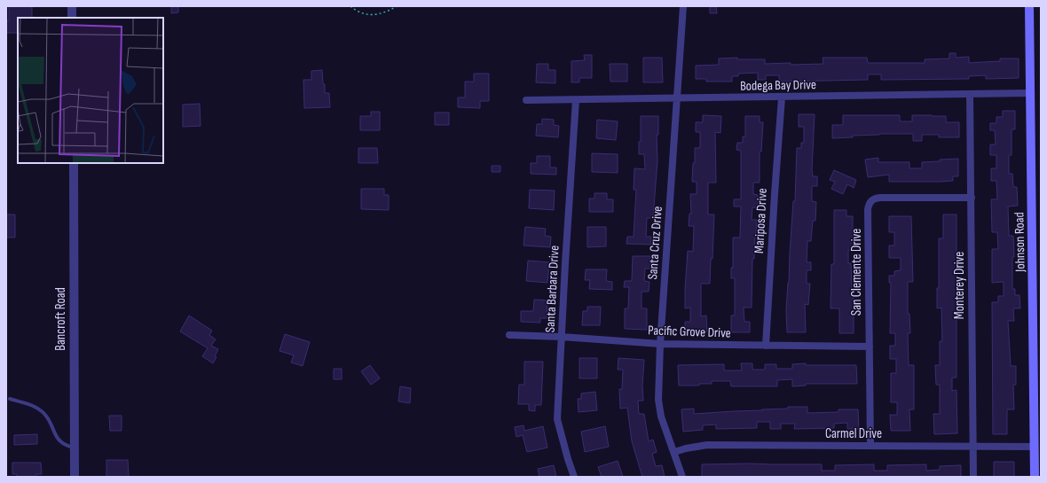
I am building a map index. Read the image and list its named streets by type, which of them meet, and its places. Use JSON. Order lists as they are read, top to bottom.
{
  "streets": {
    "main road": ["Johnson Road"],
    "street": [
      "Bodega Bay Drive",
      "Mariposa Drive",
      "Santa Cruz Drive",
      "San Clemente Drive",
      "Monterey Drive",
      "Santa Barbara Drive",
      "Bancroft Road",
      "Pacific Grove Drive",
      "Carmel Drive"
    ]
  },
  "crossings": [
    ["Bodega Bay Drive", "Mariposa Drive"],
    ["Bodega Bay Drive", "Johnson Road"],
    ["Bodega Bay Drive", "Santa Cruz Drive"],
    ["Bodega Bay Drive", "Monterey Drive"],
    ["Bodega Bay Drive", "Santa Barbara Drive"],
    ["Mariposa Drive", "Pacific Grove Drive"],
    ["Johnson Road", "Carmel Drive"],
    ["Santa Cruz Drive", "Pacific Grove Drive"],
    ["Santa Cruz Drive", "Carmel Drive"],
    ["San Clemente Drive", "Monterey Drive"],
    ["San Clemente Drive", "Pacific Grove Drive"],
    ["San Clemente Drive", "Carmel Drive"],
    ["Monterey Drive", "Carmel Drive"],
    ["Santa Barbara Drive", "Pacific Grove Drive"]
  ]
}
